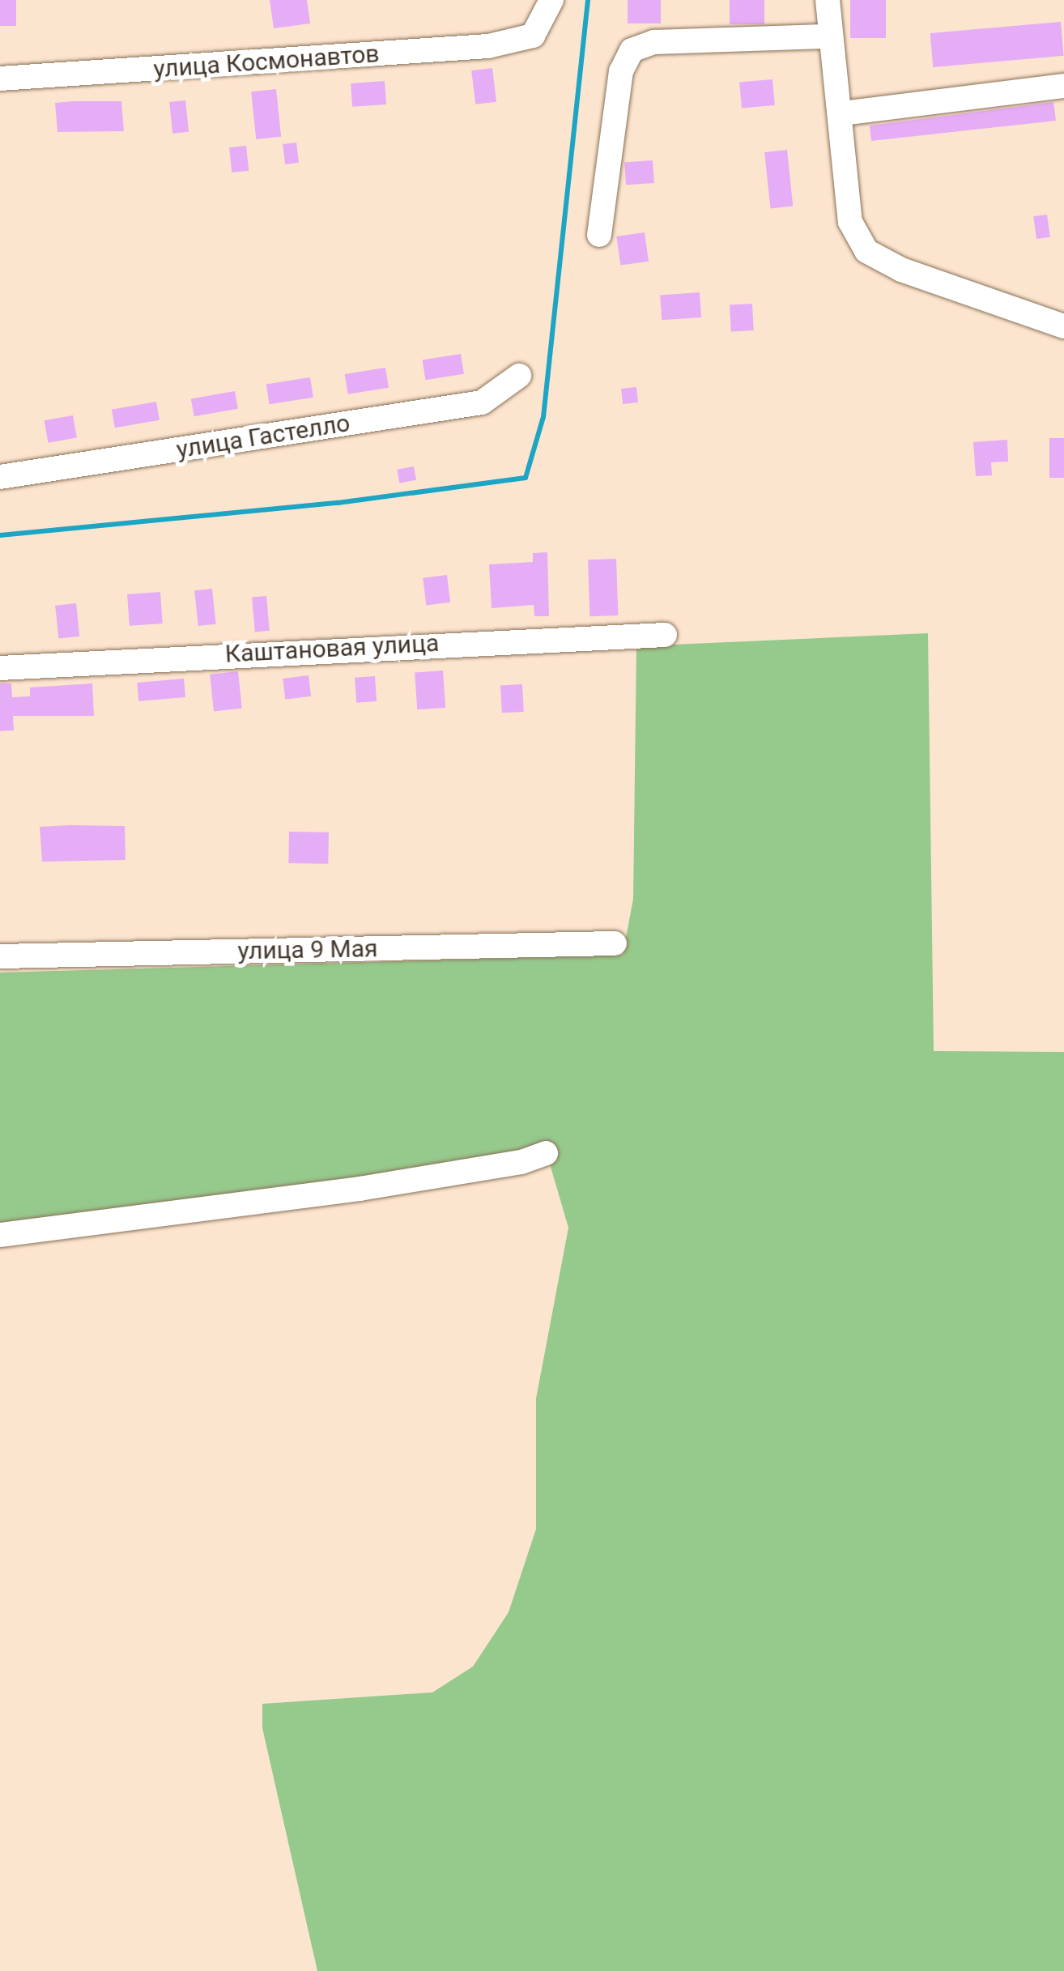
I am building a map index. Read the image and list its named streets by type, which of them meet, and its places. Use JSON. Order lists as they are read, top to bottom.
{
  "streets": {
    "street": [
      "улица Космонавтов",
      "улица Гастелло",
      "Каштановая улица",
      "улица 9 Мая"
    ]
  }
}
